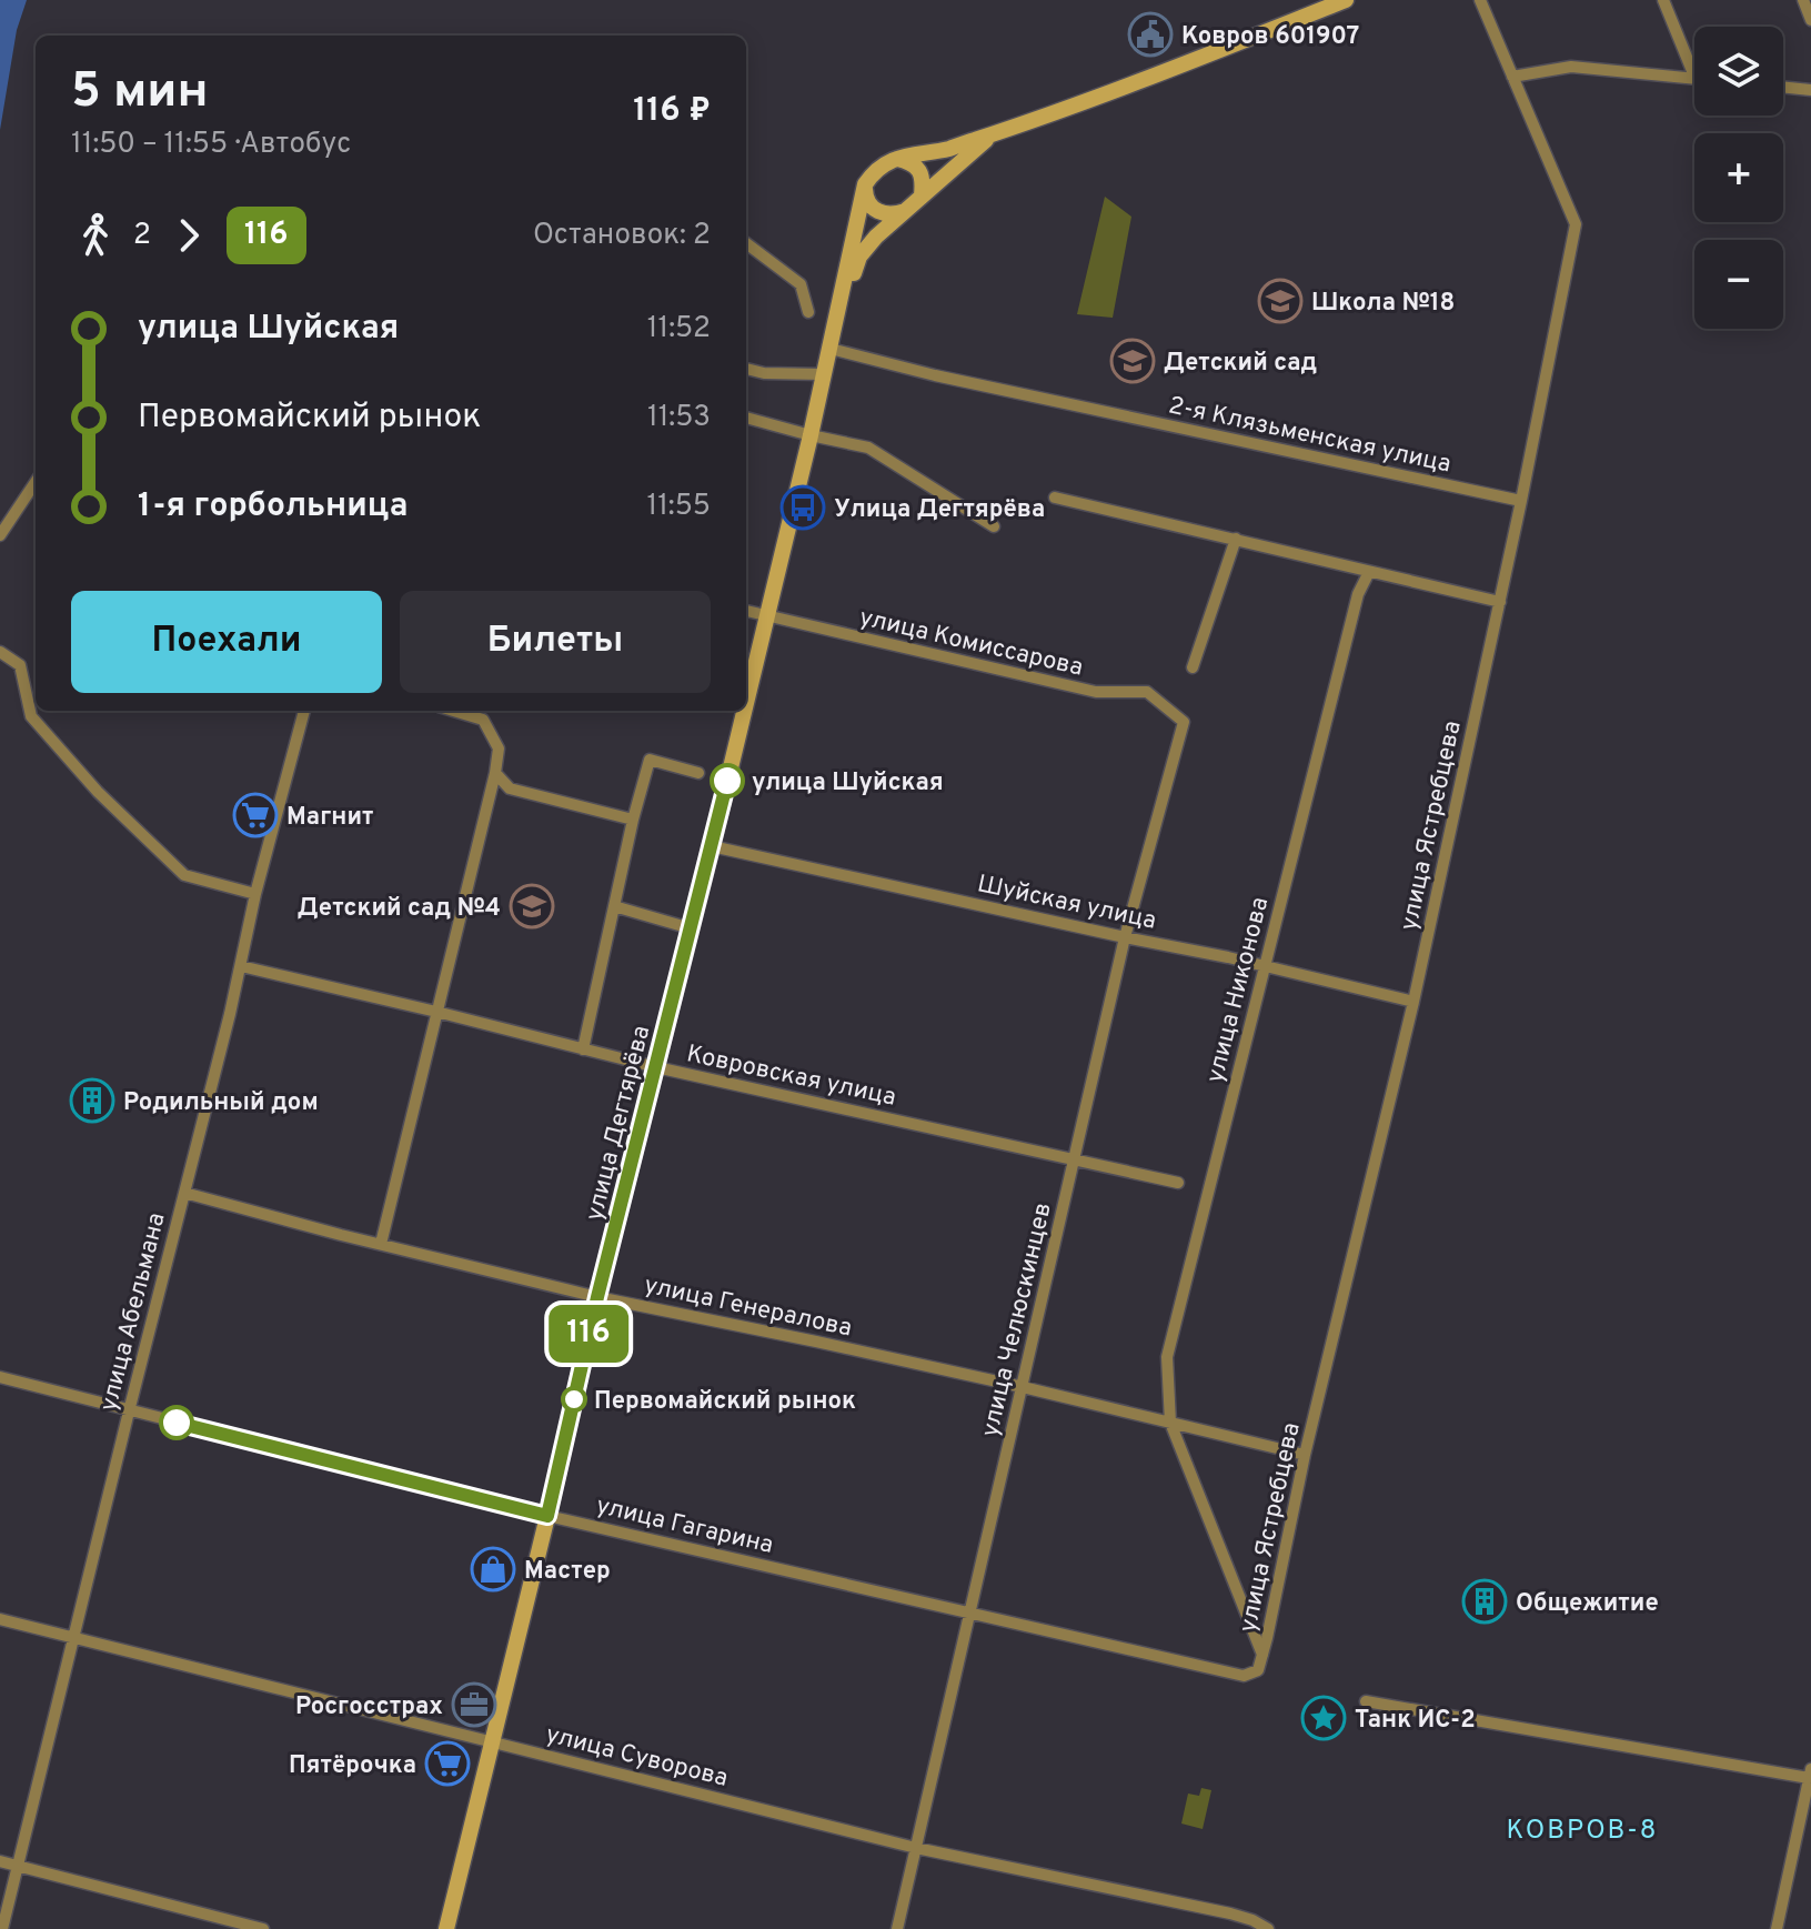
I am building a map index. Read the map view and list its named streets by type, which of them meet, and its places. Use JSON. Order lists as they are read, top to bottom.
{
  "streets": {
    "main road": ["улица Дегтярёва"],
    "street": [
      "2-я Клязьменская улица",
      "улица Комиссарова",
      "улица Ястребцева",
      "Шуйская улица",
      "улица Никонова",
      "Ковровская улица",
      "улица Генералова",
      "улица Абельмана",
      "улица Челюскинцев",
      "улица Гагарина",
      "улица Суворова"
    ]
  },
  "crossings": [
    ["2-я Клязьменская улица", "улица Ястребцева"],
    ["2-я Клязьменская улица", "улица Дегтярёва"],
    ["улица Комиссарова", "улица Дегтярёва"],
    ["улица Комиссарова", "улица Челюскинцев"],
    ["улица Ястребцева", "Шуйская улица"],
    ["улица Ястребцева", "улица Никонова"],
    ["улица Ястребцева", "улица Генералова"],
    ["улица Ястребцева", "улица Гагарина"],
    ["Шуйская улица", "улица Никонова"],
    ["Шуйская улица", "улица Дегтярёва"],
    ["Шуйская улица", "улица Челюскинцев"],
    ["улица Никонова", "улица Генералова"],
    ["Ковровская улица", "улица Дегтярёва"],
    ["Ковровская улица", "улица Абельмана"],
    ["Ковровская улица", "улица Челюскинцев"],
    ["улица Дегтярёва", "улица Генералова"],
    ["улица Дегтярёва", "улица Гагарина"],
    ["улица Дегтярёва", "улица Суворова"],
    ["улица Генералова", "улица Абельмана"],
    ["улица Генералова", "улица Челюскинцев"],
    ["улица Абельмана", "улица Гагарина"],
    ["улица Абельмана", "улица Суворова"],
    ["улица Челюскинцев", "улица Гагарина"],
    ["улица Челюскинцев", "улица Суворова"]
  ],
  "districts": ["КОВРОВ-8"],
  "places": {
    "public building": ["Ковров 601907"],
    "school or university": ["Школа №18", "Детский сад", "Детский сад №4"],
    "bus stop": ["Улица Дегтярёва"],
    "other": ["улица Шуйская", "Первомайский рынок"],
    "supermarket": ["Магнит", "Пятёрочка"],
    "building": ["Родильный дом", "Общежитие"],
    "shop": ["Мастер"],
    "office": ["Росгосстрах"],
    "place": ["Танк ИС-2"]
  },
  "lines": ["bus line 116"],
  "page": {
    "on_map": "116",
    "map_buttons": ["+", "−"],
    "heading": ["5 мин", "11:50 – 11:55 · Автобус", "116 ₽"],
    "legs": ["2", "116", "Остановок: 2"],
    "list": [
      {
        "name": "улица Шуйская",
        "value": "11:52"
      },
      {
        "name": "Первомайский рынок",
        "value": "11:53"
      },
      {
        "name": "1-я горбольница",
        "value": "11:55"
      }
    ],
    "buttons": ["Поехали", "Билеты"]
  }
}
